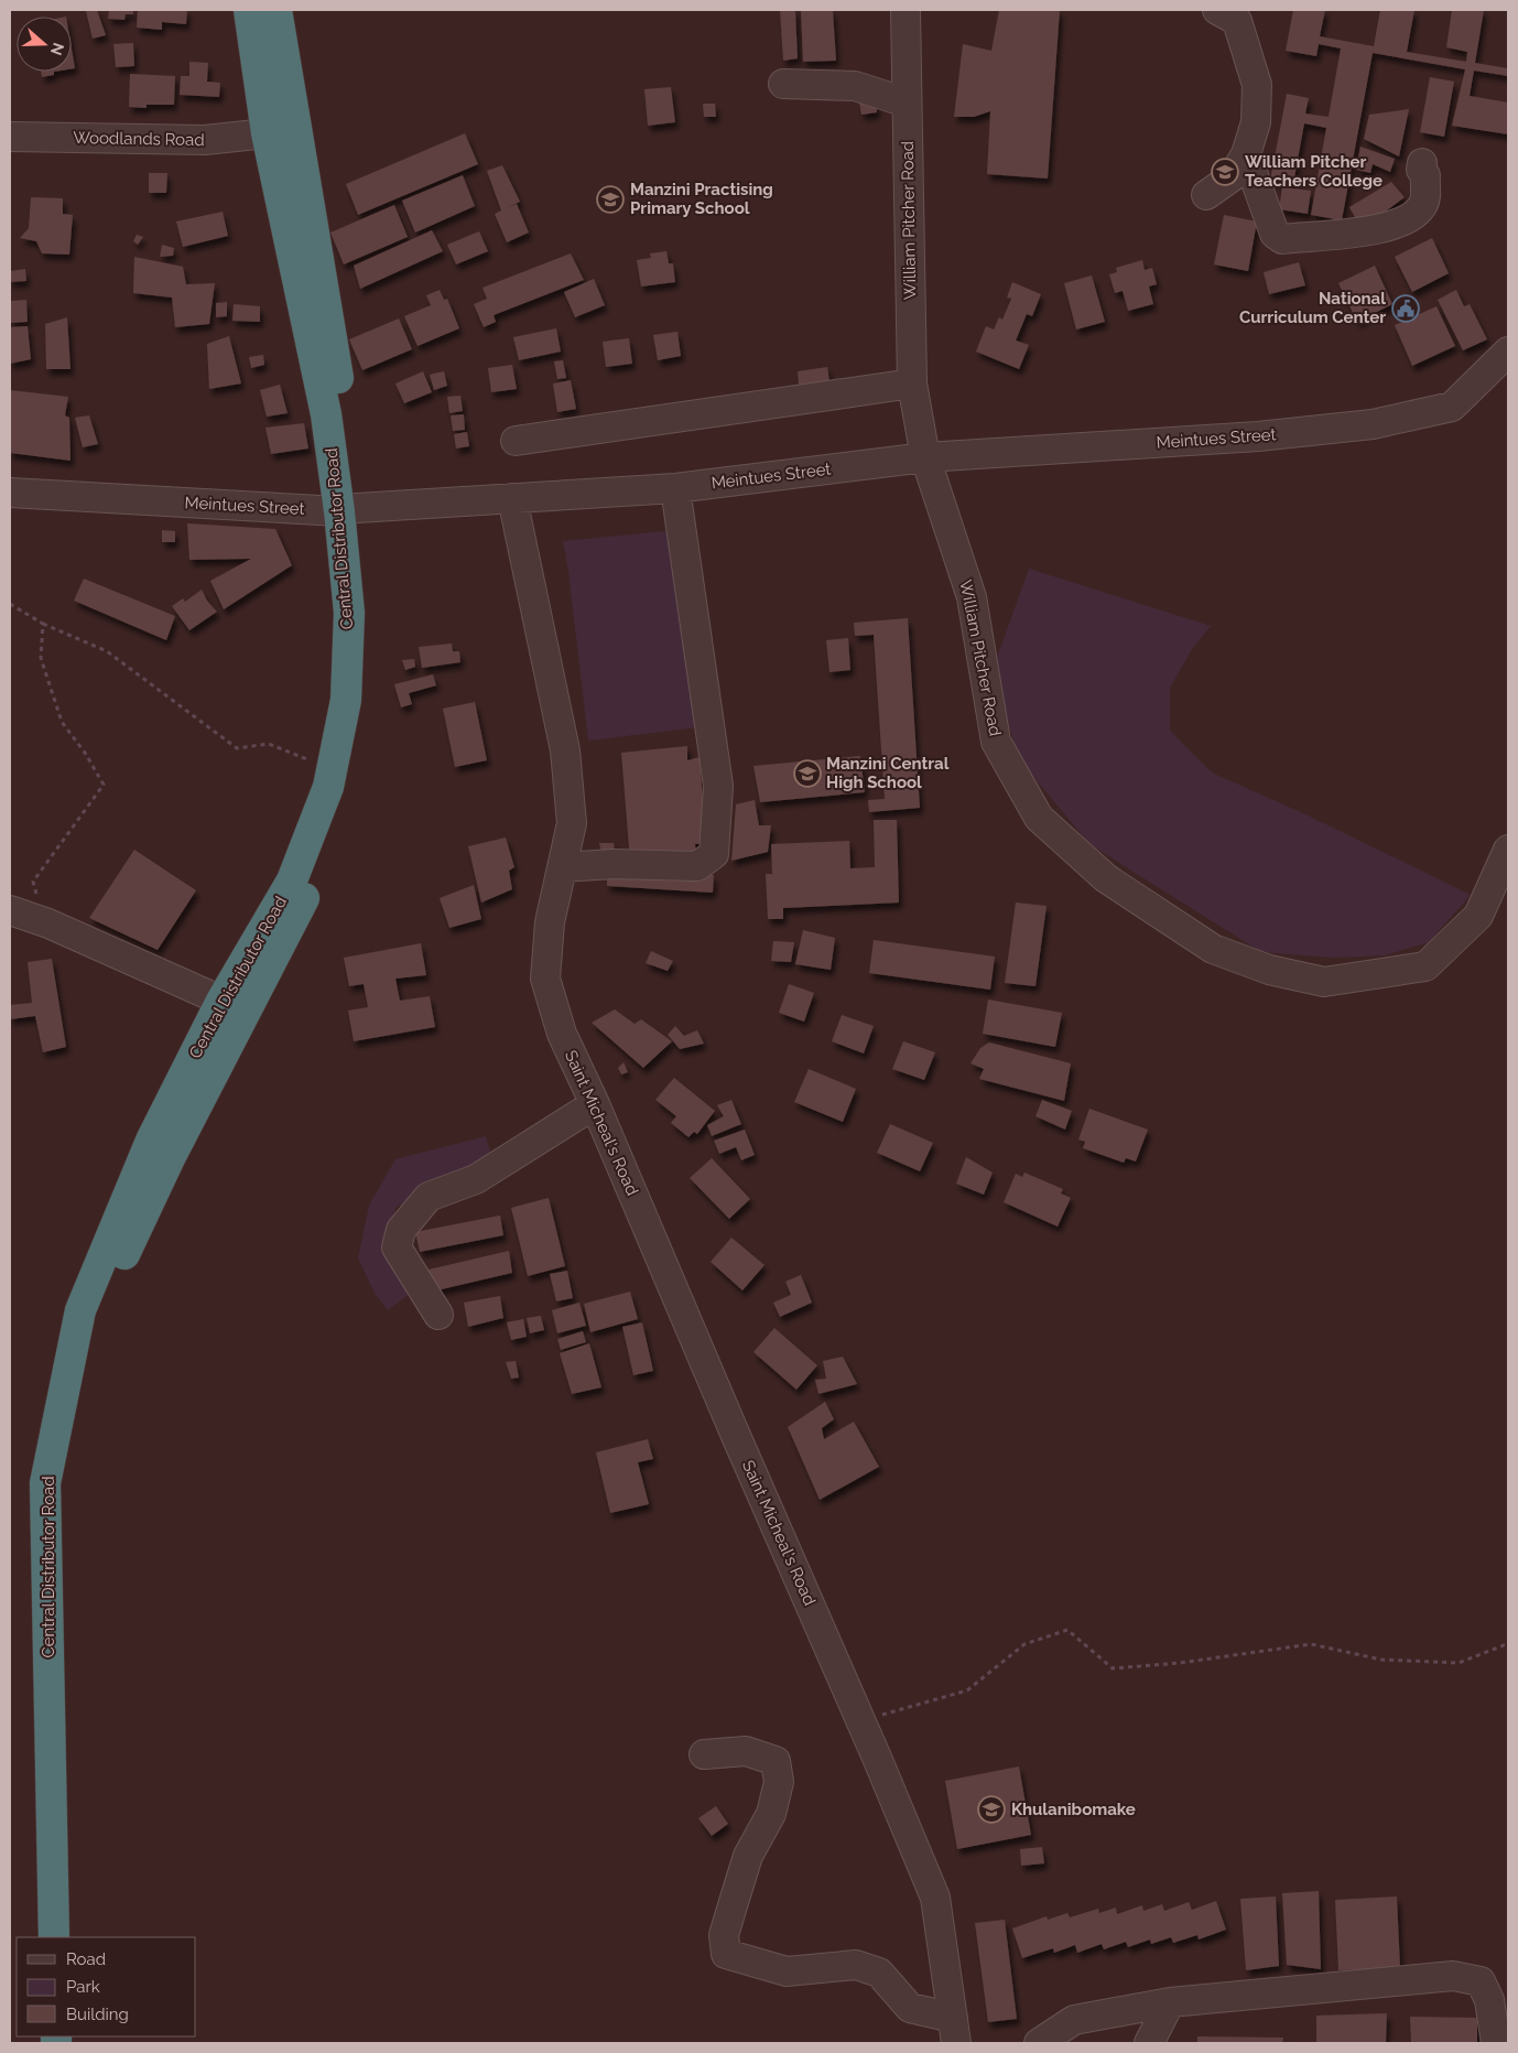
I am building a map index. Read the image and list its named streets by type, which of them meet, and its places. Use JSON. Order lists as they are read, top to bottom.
{
  "streets": {
    "highway": ["Central Distributor Road"],
    "street": [
      "Woodlands Road",
      "William Pitcher Road",
      "Meintues Street",
      "Saint Micheal's Road"
    ]
  },
  "crossings": [
    ["Woodlands Road", "Central Distributor Road"],
    ["William Pitcher Road", "Meintues Street"],
    ["Meintues Street", "Central Distributor Road"],
    ["Meintues Street", "Saint Micheal's Road"]
  ],
  "places": {
    "school or university": [
      "William Pitcher Teachers College",
      "Manzini Practising Primary School",
      "Manzini Central High School",
      "Khulanibomake"
    ],
    "public building": ["National Curriculum Center"]
  },
  "legend": ["Road", "Park", "Building"],
  "north": "right"
}
